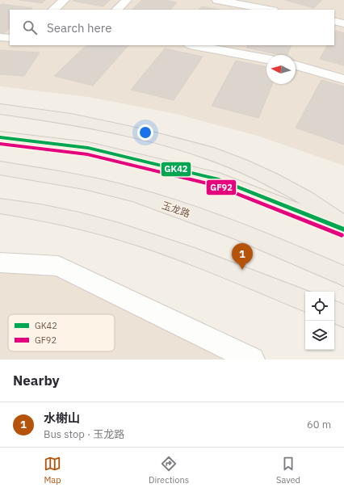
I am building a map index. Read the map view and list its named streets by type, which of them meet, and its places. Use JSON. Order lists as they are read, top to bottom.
{
  "streets": {
    "main road": ["玉龙路"]
  },
  "lines": ["transit line GK42", "transit line GF92"],
  "legend": ["GK42", "GF92"],
  "north": "left",
  "page": {
    "search": "Search here",
    "pins": "1",
    "heading": "Nearby",
    "list": [
      {
        "mark": "1",
        "name": "水榭山",
        "note": "Bus stop · 玉龙路",
        "value": "60 m"
      }
    ],
    "nav": ["Map", "Directions", "Saved"]
  }
}
